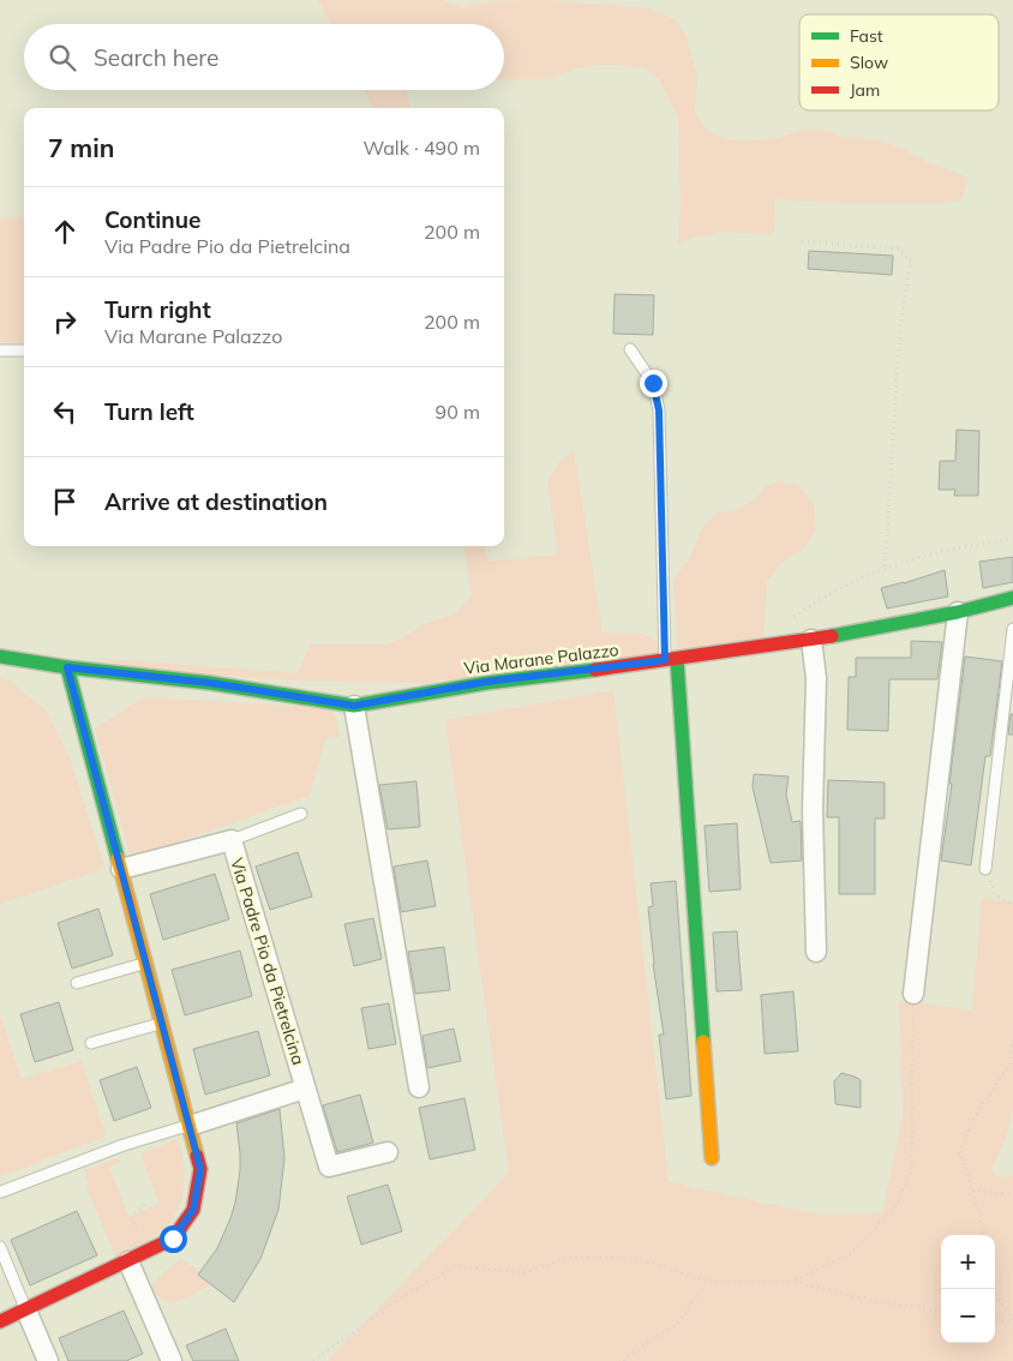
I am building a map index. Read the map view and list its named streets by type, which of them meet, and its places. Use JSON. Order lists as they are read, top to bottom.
{
  "streets": {
    "street": ["Via Marane Palazzo", "Via Padre Pio da Pietrelcina"]
  },
  "legend": ["Fast", "Slow", "Jam"],
  "page": {
    "search": "Search here",
    "heading": ["7 min", "Walk · 490 m"],
    "list": [
      ["Continue", "Via Padre Pio da Pietrelcina", "200 m"],
      ["Turn right", "Via Marane Palazzo", "200 m"],
      ["Turn left", "90 m"],
      "Arrive at destination"
    ],
    "map_buttons": ["+", "−"]
  }
}
